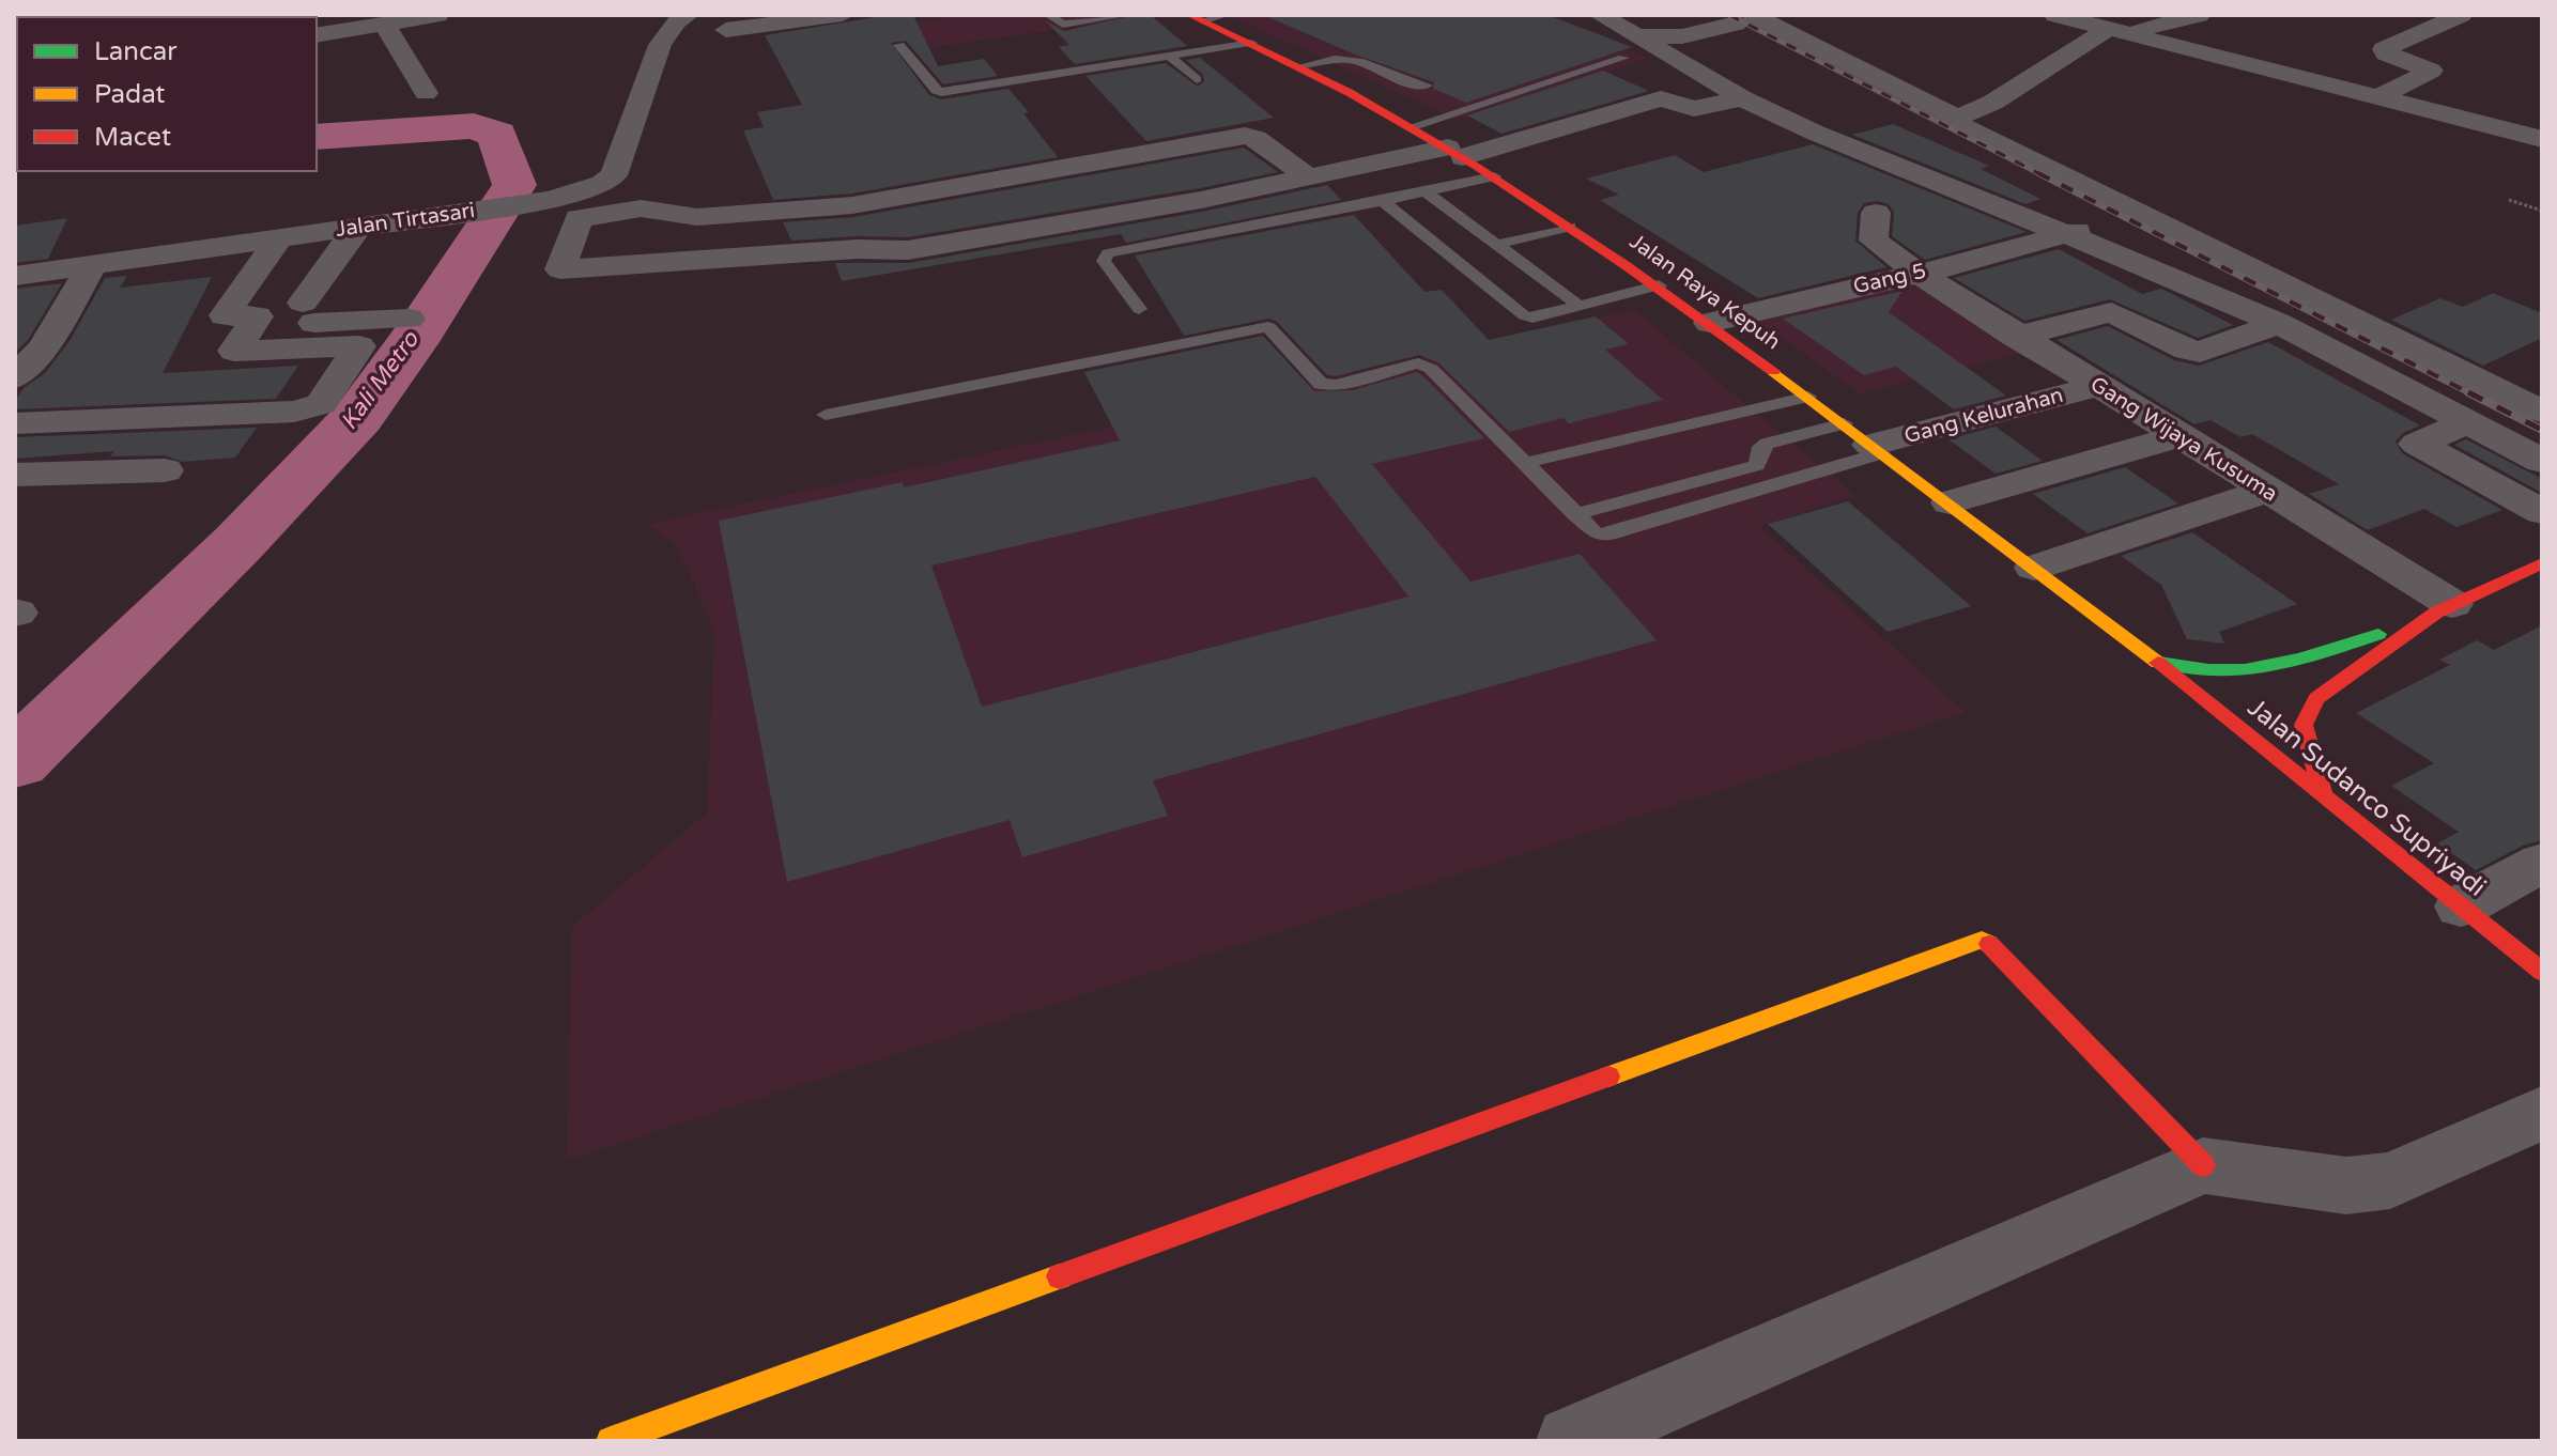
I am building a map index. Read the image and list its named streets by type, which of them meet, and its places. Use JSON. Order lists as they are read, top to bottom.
{
  "streets": {
    "main road": ["Jalan Raya Kepuh", "Jalan Sudanco Supriyadi"],
    "street": [
      "Jalan Tirtasari",
      "Gang 5",
      "Gang Kelurahan",
      "Gang Wijaya Kusuma"
    ]
  },
  "crossings": [
    ["Gang 5", "Jalan Raya Kepuh"],
    ["Gang 5", "Gang Wijaya Kusuma"],
    ["Jalan Raya Kepuh", "Gang Kelurahan"],
    ["Jalan Raya Kepuh", "Jalan Sudanco Supriyadi"],
    ["Gang Kelurahan", "Gang Wijaya Kusuma"]
  ],
  "water": ["Kali Metro"],
  "legend": ["Lancar", "Padat", "Macet"]
}
